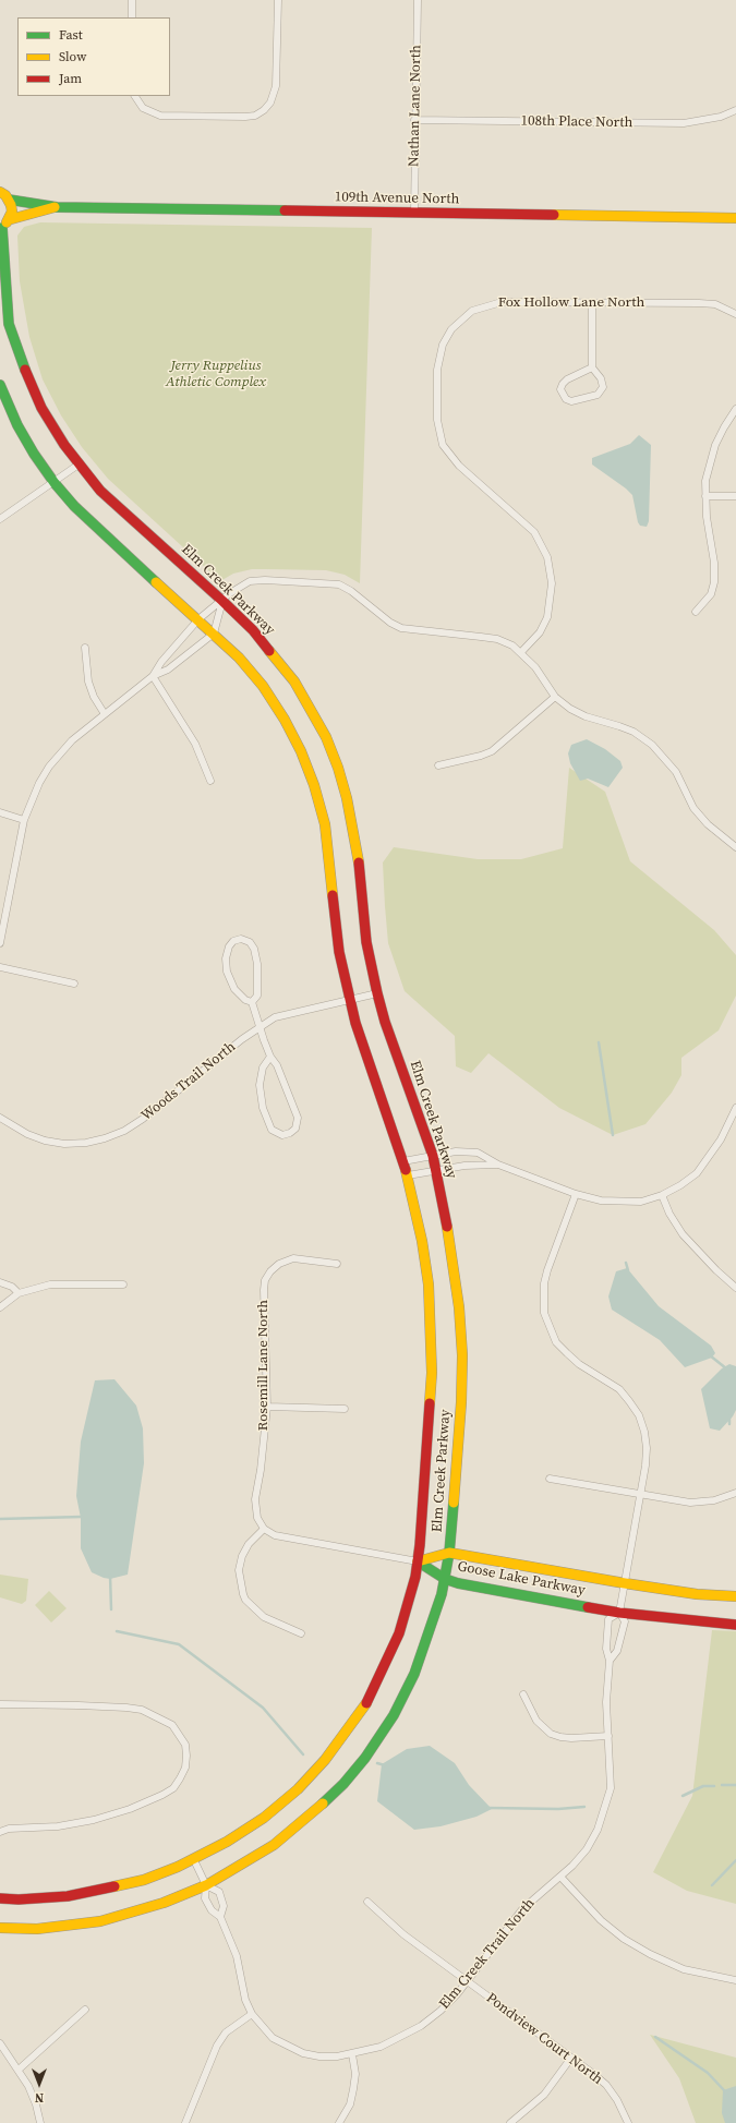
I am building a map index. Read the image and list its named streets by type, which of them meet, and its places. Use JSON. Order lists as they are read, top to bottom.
{
  "streets": {
    "street": [
      "Nathan Lane North",
      "108th Place North",
      "109th Avenue North",
      "Fox Hollow Lane North",
      "Elm Creek Parkway",
      "Woods Trail North",
      "Rosemill Lane North",
      "Goose Lake Parkway",
      "Elm Creek Trail North",
      "Pondview Court North"
    ]
  },
  "crossings": [
    ["Nathan Lane North", "108th Place North"],
    ["Nathan Lane North", "109th Avenue North"],
    ["Elm Creek Parkway", "Woods Trail North"],
    ["Elm Creek Parkway", "Goose Lake Parkway"],
    ["Elm Creek Parkway", "Elm Creek Trail North"],
    ["Goose Lake Parkway", "Elm Creek Trail North"],
    ["Elm Creek Trail North", "Pondview Court North"]
  ],
  "parks": ["Jerry Ruppelius Athletic Complex"],
  "legend": ["Fast", "Slow", "Jam"],
  "north": "bottom"
}
